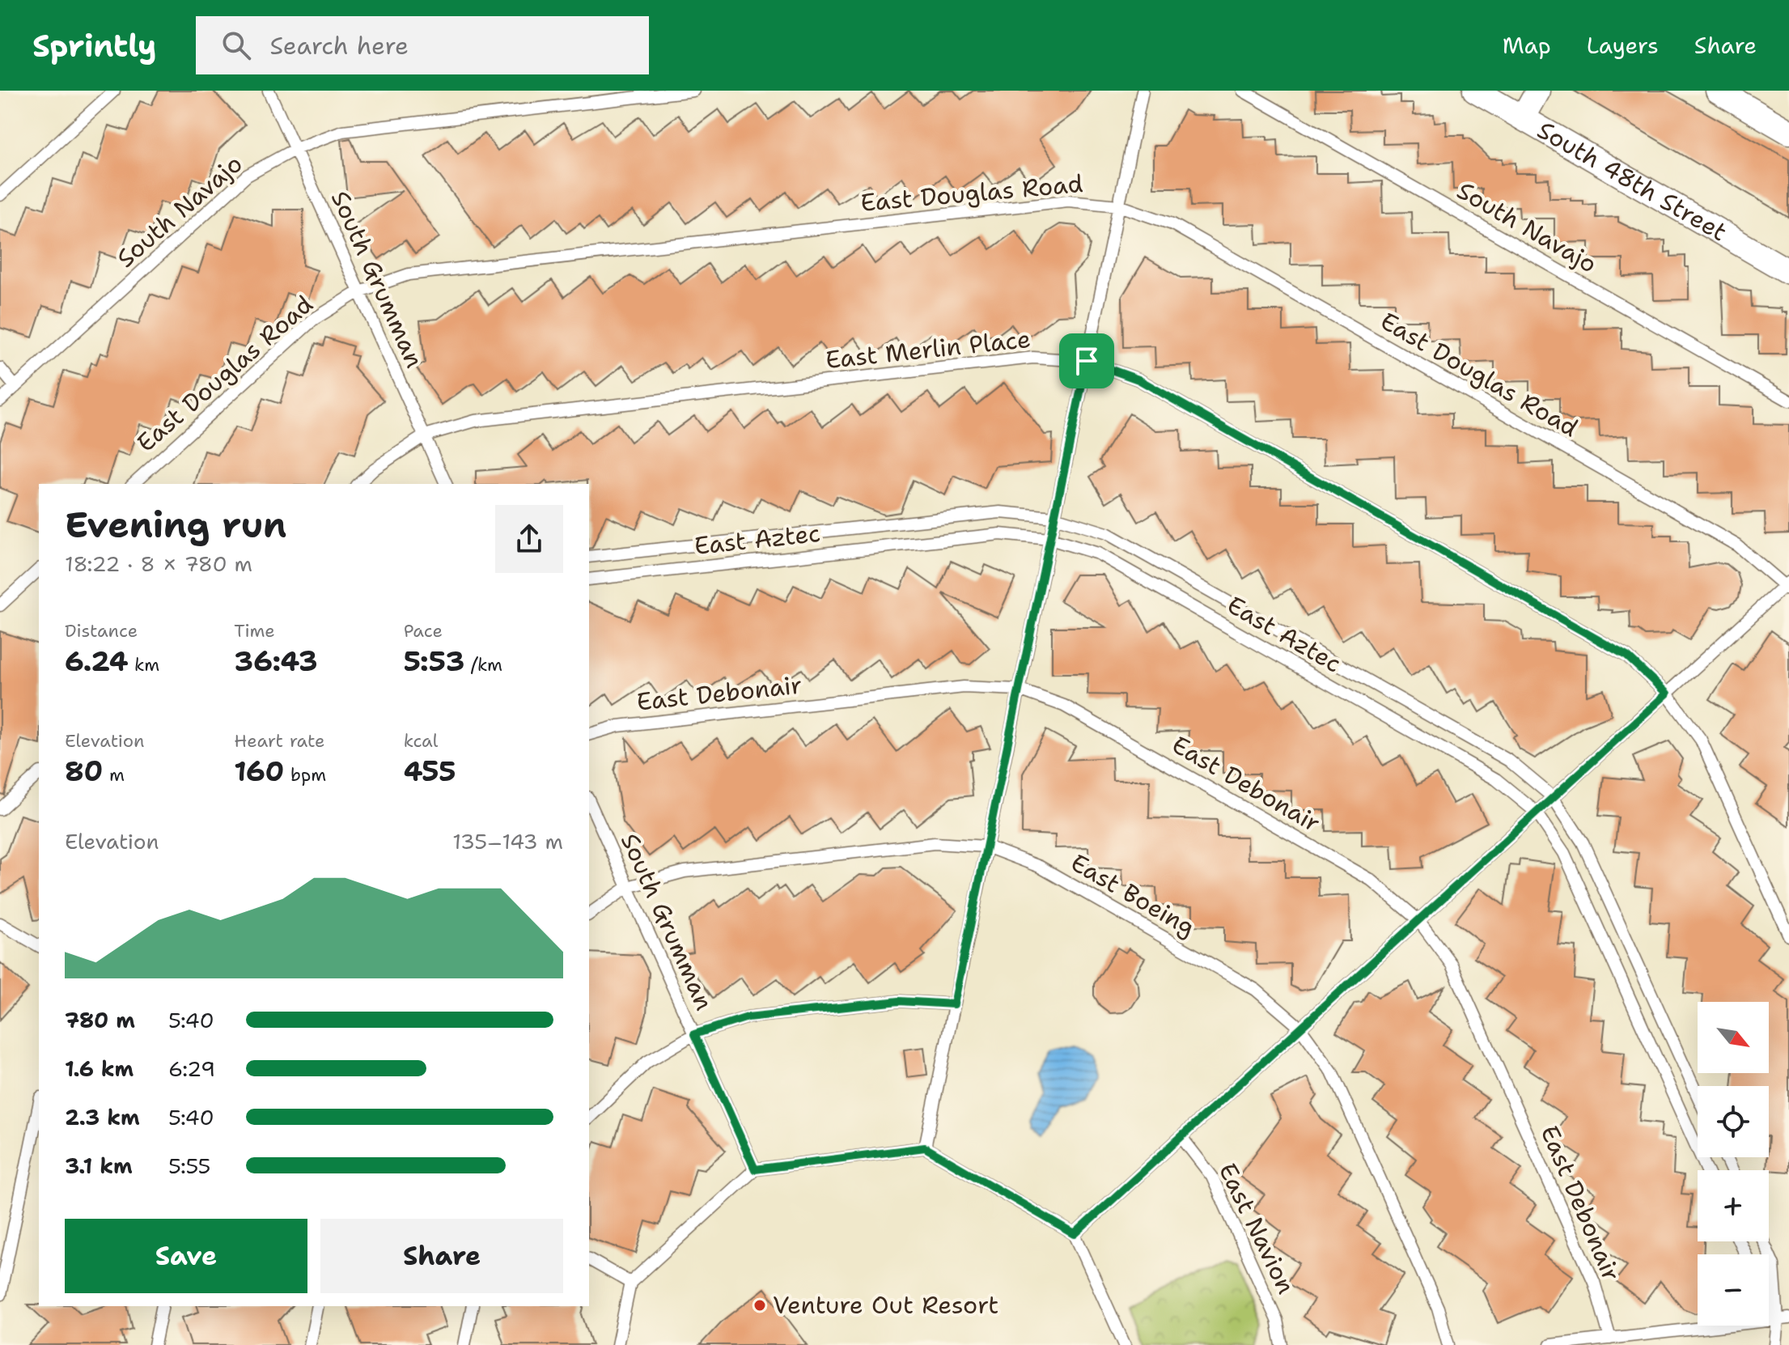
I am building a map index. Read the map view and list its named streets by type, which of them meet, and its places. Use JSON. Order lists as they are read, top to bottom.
{
  "streets": {
    "street": ["South 48th Street"],
    "lane": [
      "East Douglas Road",
      "South Navajo",
      "South Grumman",
      "East Merlin Place",
      "East Aztec",
      "East Debonair",
      "East Boeing",
      "East Navion"
    ]
  },
  "crossings": [
    ["East Douglas Road", "South Grumman"],
    ["South Navajo", "South Grumman"],
    ["South Grumman", "East Merlin Place"],
    ["South Grumman", "East Boeing"]
  ],
  "places": ["Venture Out Resort"],
  "north": "bottom right",
  "page": {
    "header": "Sprintly",
    "search": "Search here",
    "nav": ["Map", "Layers", "Share"],
    "heading": ["Evening run", "18:22 · 8 × 780 m"],
    "stats": [
      ["Distance", "6.24 km"],
      ["Time", "36:43"],
      ["Pace", "5:53 /km"],
      ["Elevation", "80 m"],
      ["Heart rate", "160 bpm"],
      ["kcal", "455"]
    ],
    "chart": ["Elevation", "135–143 m"],
    "list": [
      {
        "name": "780 m",
        "note": "5:40"
      },
      {
        "name": "1.6 km",
        "note": "6:29"
      },
      {
        "name": "2.3 km",
        "note": "5:40"
      },
      {
        "name": "3.1 km",
        "note": "5:55"
      }
    ],
    "map_buttons": ["+", "−"],
    "buttons": ["Save", "Share"]
  }
}
